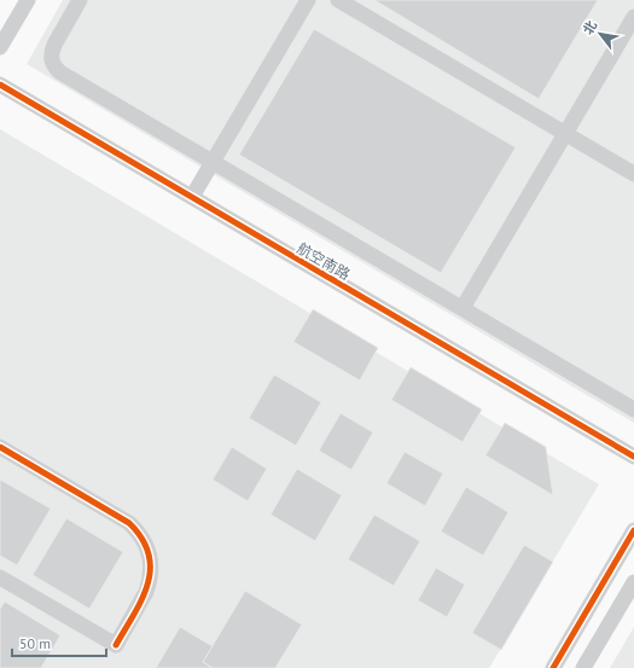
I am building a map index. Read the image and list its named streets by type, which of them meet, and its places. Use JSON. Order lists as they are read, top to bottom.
{
  "streets": {
    "street": ["航空南路"]
  },
  "scale_bar": "50 m",
  "north": "top left"
}
